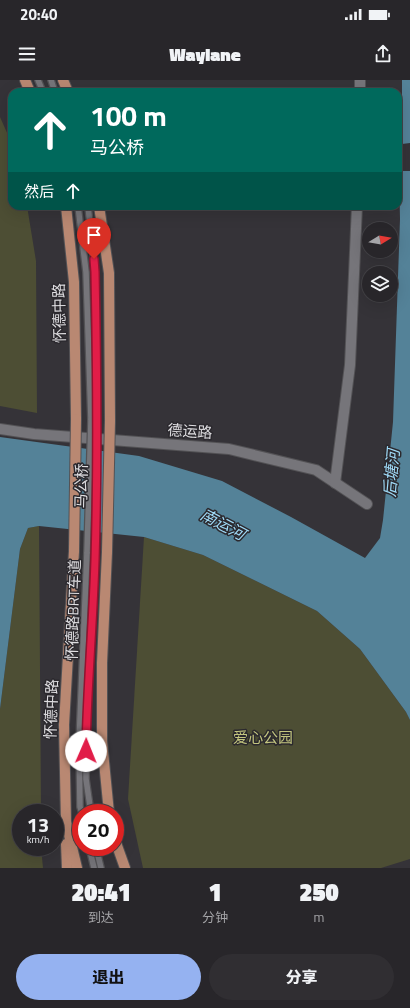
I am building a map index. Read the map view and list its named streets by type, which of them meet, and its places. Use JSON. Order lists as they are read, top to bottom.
{
  "streets": {
    "main road": ["怀德中路", "马公桥"],
    "street": ["德运路"],
    "lane": ["怀德路BRT车道"]
  },
  "crossings": [
    ["怀德中路", "马公桥"],
    ["马公桥", "怀德路BRT车道"]
  ],
  "water": ["后塘河", "南运河"],
  "parks": ["爱心公园"],
  "north": "right",
  "page": {
    "status": "20:40",
    "header": "Waylane",
    "turn": ["100 m", "马公桥"],
    "then": "然后",
    "speed": "13 km/h",
    "limit": "20",
    "eta": [
      "20:41",
      "到达",
      "1",
      "分钟",
      "250",
      "m"
    ],
    "buttons": ["退出", "分享"]
  }
}
